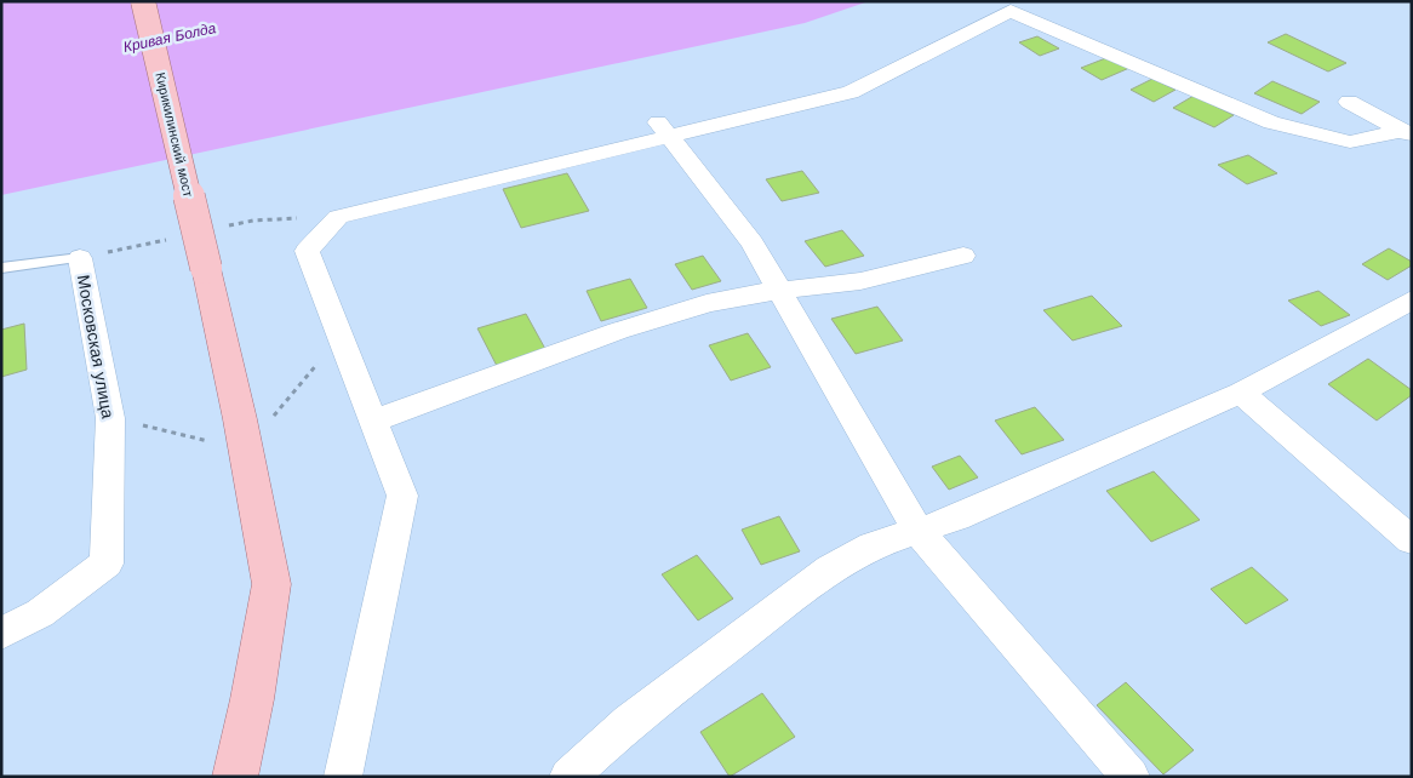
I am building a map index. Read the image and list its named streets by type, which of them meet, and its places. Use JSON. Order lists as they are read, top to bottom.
{
  "streets": {
    "main road": ["Кирикилинский мост"],
    "street": ["Московская улица"]
  },
  "water": ["Кривая Болда"]
}
